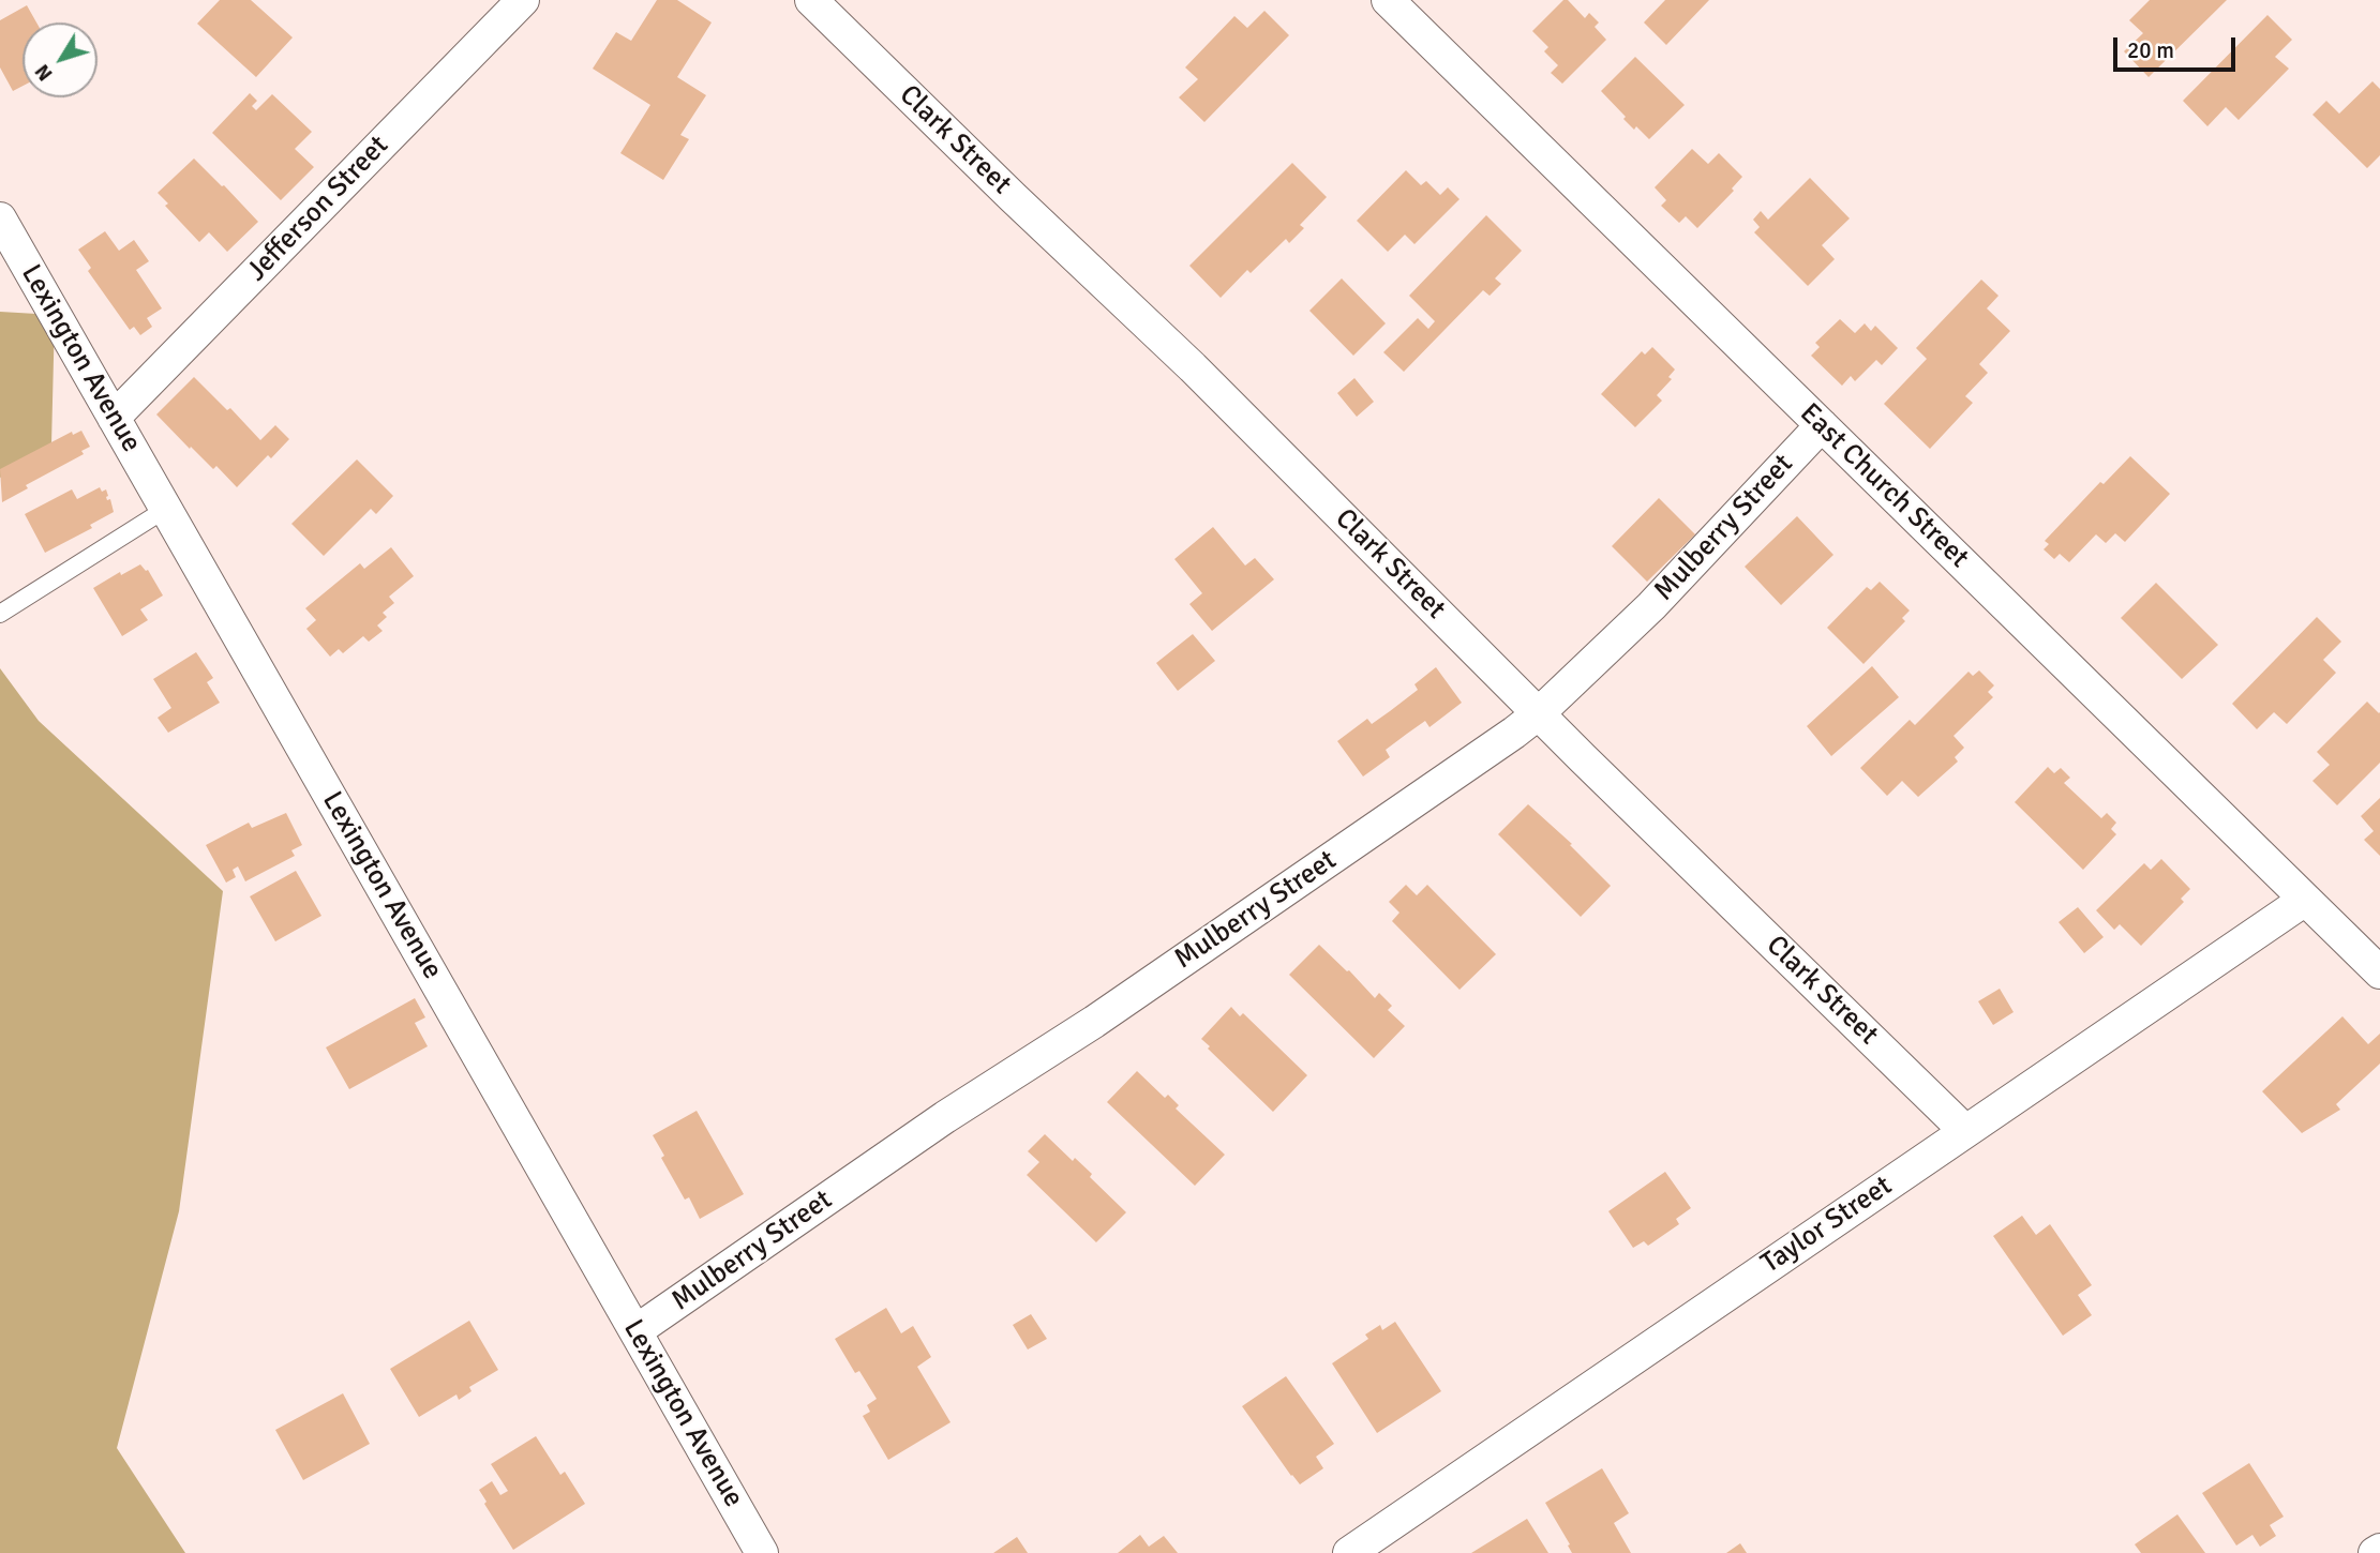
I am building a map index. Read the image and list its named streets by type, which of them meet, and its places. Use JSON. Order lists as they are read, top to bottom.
{
  "streets": {
    "street": [
      "Clark Street",
      "Jefferson Street",
      "Lexington Avenue",
      "East Church Street",
      "Mulberry Street",
      "Taylor Street"
    ]
  },
  "crossings": [
    ["Clark Street", "Mulberry Street"],
    ["Clark Street", "Taylor Street"],
    ["Jefferson Street", "Lexington Avenue"],
    ["Lexington Avenue", "Mulberry Street"],
    ["East Church Street", "Mulberry Street"],
    ["East Church Street", "Taylor Street"]
  ],
  "scale_bar": "20 m",
  "north": "bottom left"
}
